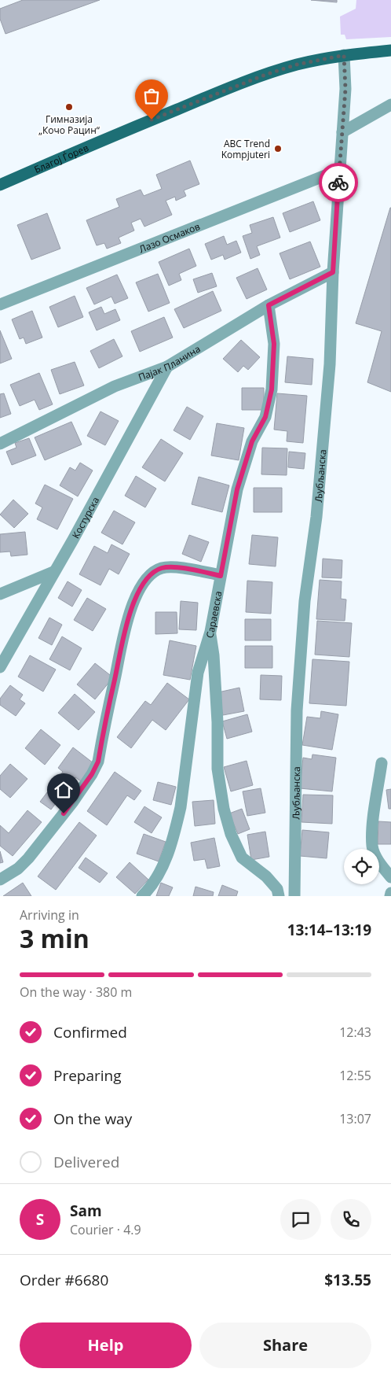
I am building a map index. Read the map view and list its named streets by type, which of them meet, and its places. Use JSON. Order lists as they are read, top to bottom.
{
  "streets": {
    "main road": ["Благој Ѓорев"],
    "street": [
      "Лазо Осмаков",
      "Пајак Планина",
      "Љубљанска",
      "Костурска",
      "Сараевска"
    ]
  },
  "crossings": [
    ["Благој Ѓорев", "Љубљанска"],
    ["Лазо Осмаков", "Љубљанска"],
    ["Пајак Планина", "Љубљанска"],
    ["Пајак Планина", "Костурска"],
    ["Пајак Планина", "Сараевска"]
  ],
  "places": ["Гимназија „Кочо Рацин“", "ABC Trend Kompjuteri"],
  "page": {
    "heading": ["3 min", "Arriving in", "13:14–13:19"],
    "panel": [
      "Sam",
      "Courier · 4.9",
      "Order #6680",
      "$13.55"
    ],
    "bar": "On the way · 380 m",
    "list": [
      ["Confirmed", "12:43"],
      ["Preparing", "12:55"],
      ["On the way", "13:07"],
      "Delivered"
    ],
    "round": "S",
    "buttons": ["Help", "Share"]
  }
}
